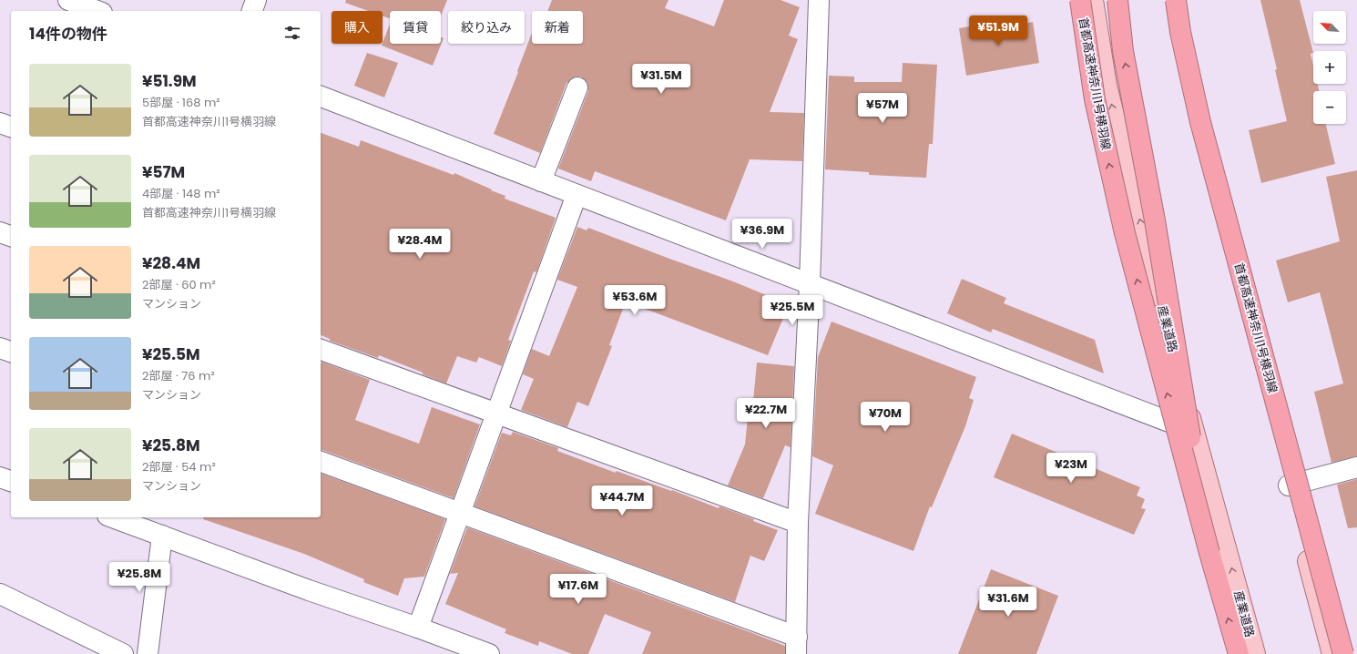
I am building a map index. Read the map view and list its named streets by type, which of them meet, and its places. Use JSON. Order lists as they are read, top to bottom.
{
  "streets": {
    "highway": ["首都高速神奈川1号横羽線"],
    "main road": ["産業道路"]
  },
  "north": "top left",
  "page": {
    "map_buttons": ["+", "−"],
    "chip": [
      "購入",
      "賃貸",
      "絞り込み",
      "新着"
    ],
    "heading": "14件の物件",
    "price": [
      "¥51.9M",
      "¥31.5M",
      "¥57M",
      "¥36.9M",
      "¥28.4M",
      "¥53.6M",
      "¥25.5M",
      "¥22.7M",
      "¥70M",
      "¥23M",
      "¥44.7M",
      "¥25.8M",
      "¥17.6M",
      "¥31.6M"
    ],
    "list": [
      {
        "name": "¥51.9M",
        "note": "5部屋 · 168 m² · 首都高速神奈川1号横羽線"
      },
      {
        "name": "¥57M",
        "note": "4部屋 · 148 m² · 首都高速神奈川1号横羽線"
      },
      {
        "name": "¥28.4M",
        "note": "2部屋 · 60 m² · マンション"
      },
      {
        "name": "¥25.5M",
        "note": "2部屋 · 76 m² · マンション"
      },
      {
        "name": "¥25.8M",
        "note": "2部屋 · 54 m² · マンション"
      }
    ]
  }
}
